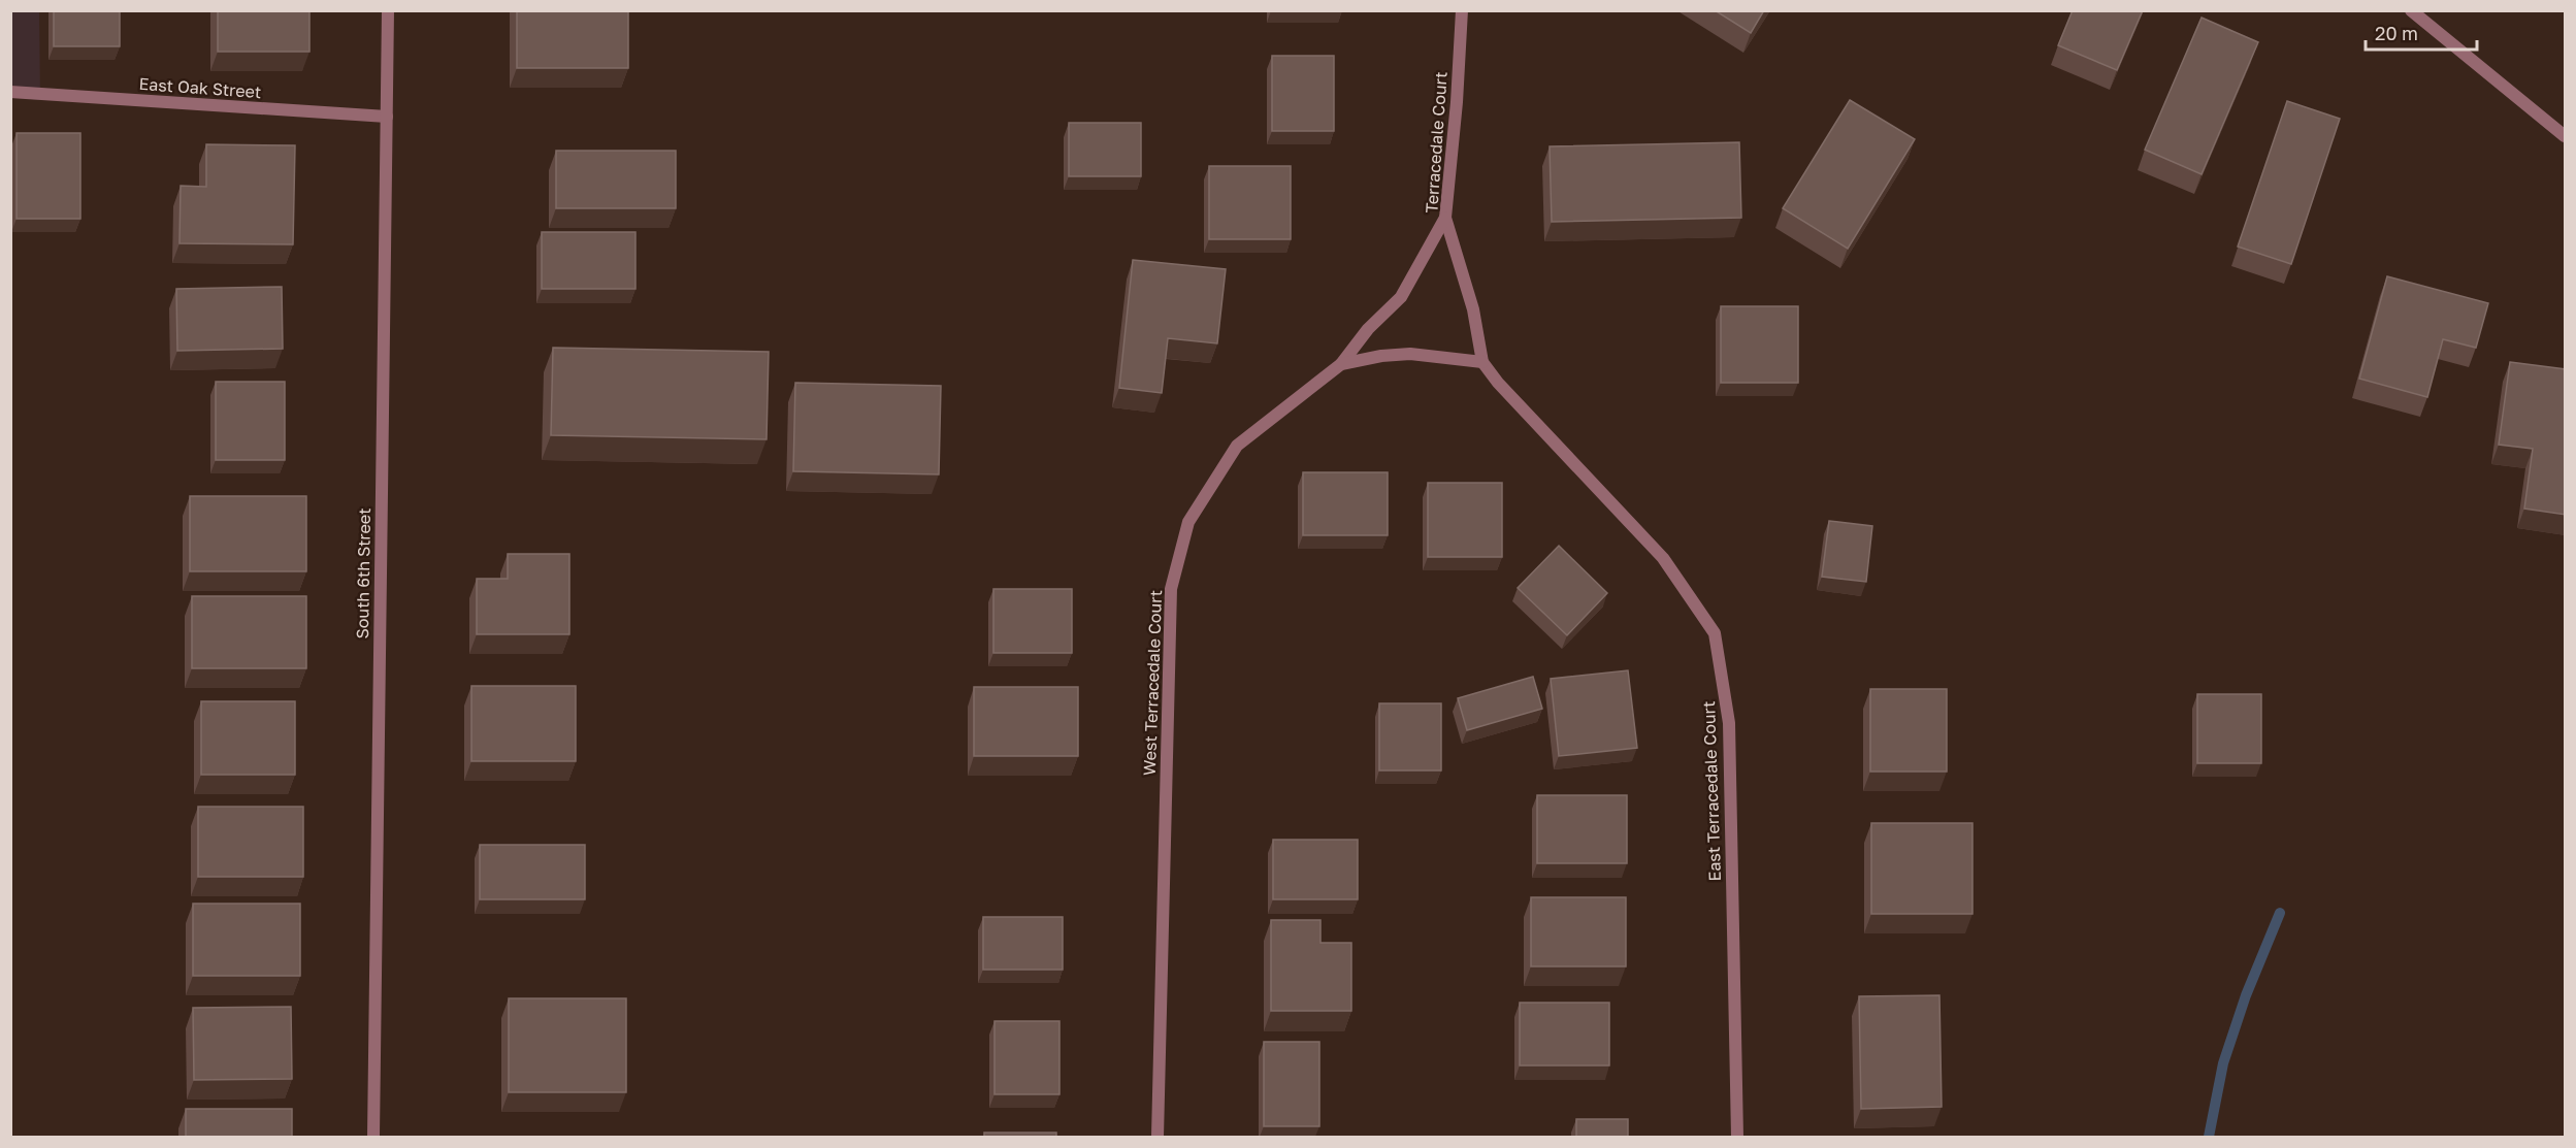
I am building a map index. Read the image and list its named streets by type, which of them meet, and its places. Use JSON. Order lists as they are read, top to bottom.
{
  "streets": {
    "street": [
      "East Oak Street",
      "Terracedale Court",
      "South 6th Street",
      "West Terracedale Court",
      "East Terracedale Court"
    ]
  },
  "crossings": [
    ["East Oak Street", "South 6th Street"],
    ["Terracedale Court", "East Terracedale Court"],
    ["West Terracedale Court", "East Terracedale Court"]
  ],
  "scale_bar": "20 m"
}
